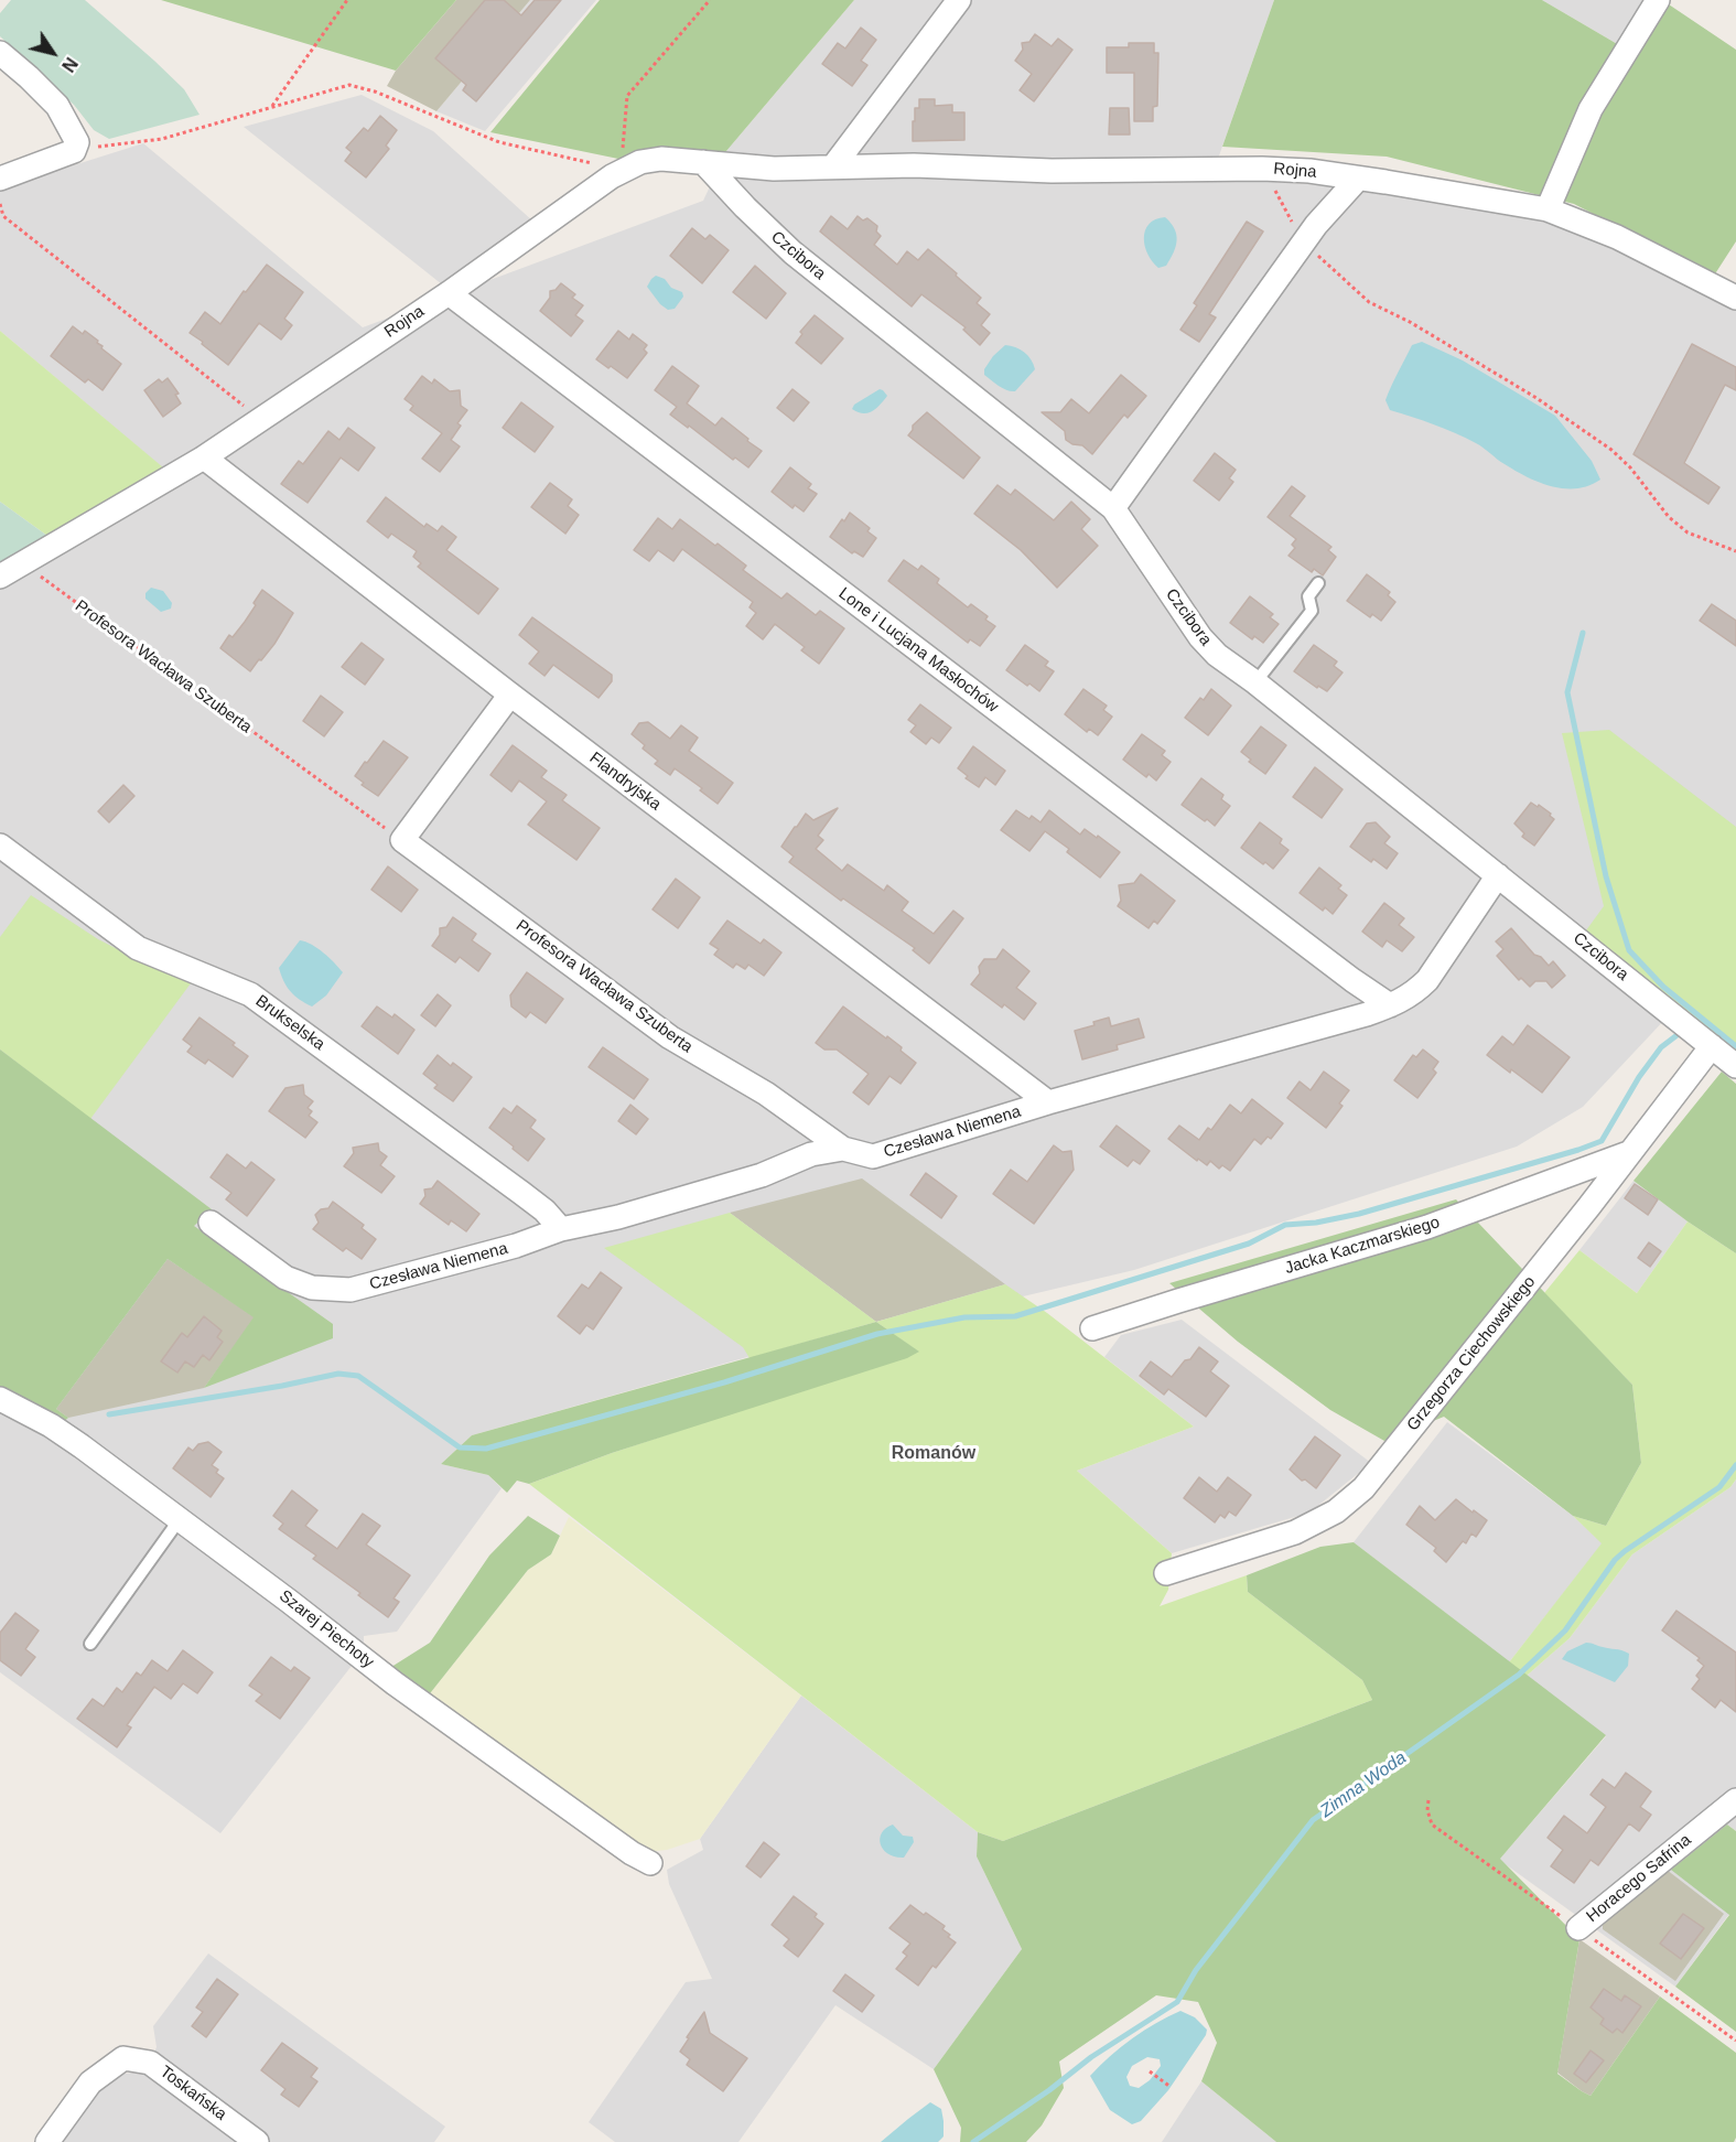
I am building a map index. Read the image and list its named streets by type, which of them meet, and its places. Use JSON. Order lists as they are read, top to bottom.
{
  "streets": {
    "street": [
      "Rojna",
      "Czcibora",
      "Lone i Lucjana Masłochów",
      "Profesora Wacława Szuberta",
      "Flandryjska",
      "Brukselska",
      "Czesława Niemena",
      "Jacka Kaczmarskiego",
      "Grzegorza Ciechowskiego",
      "Szarej Piechoty",
      "Horacego Safrina",
      "Toskańska"
    ]
  },
  "crossings": [
    ["Rojna", "Czcibora"],
    ["Rojna", "Lone i Lucjana Masłochów"],
    ["Rojna", "Profesora Wacława Szuberta"],
    ["Rojna", "Flandryjska"],
    ["Czcibora", "Czesława Niemena"],
    ["Czcibora", "Grzegorza Ciechowskiego"],
    ["Lone i Lucjana Masłochów", "Czesława Niemena"],
    ["Profesora Wacława Szuberta", "Czesława Niemena"],
    ["Flandryjska", "Czesława Niemena"],
    ["Brukselska", "Czesława Niemena"],
    ["Jacka Kaczmarskiego", "Grzegorza Ciechowskiego"]
  ],
  "districts": ["Romanów"],
  "water": ["Zimna Woda"],
  "north": "bottom right"
}
